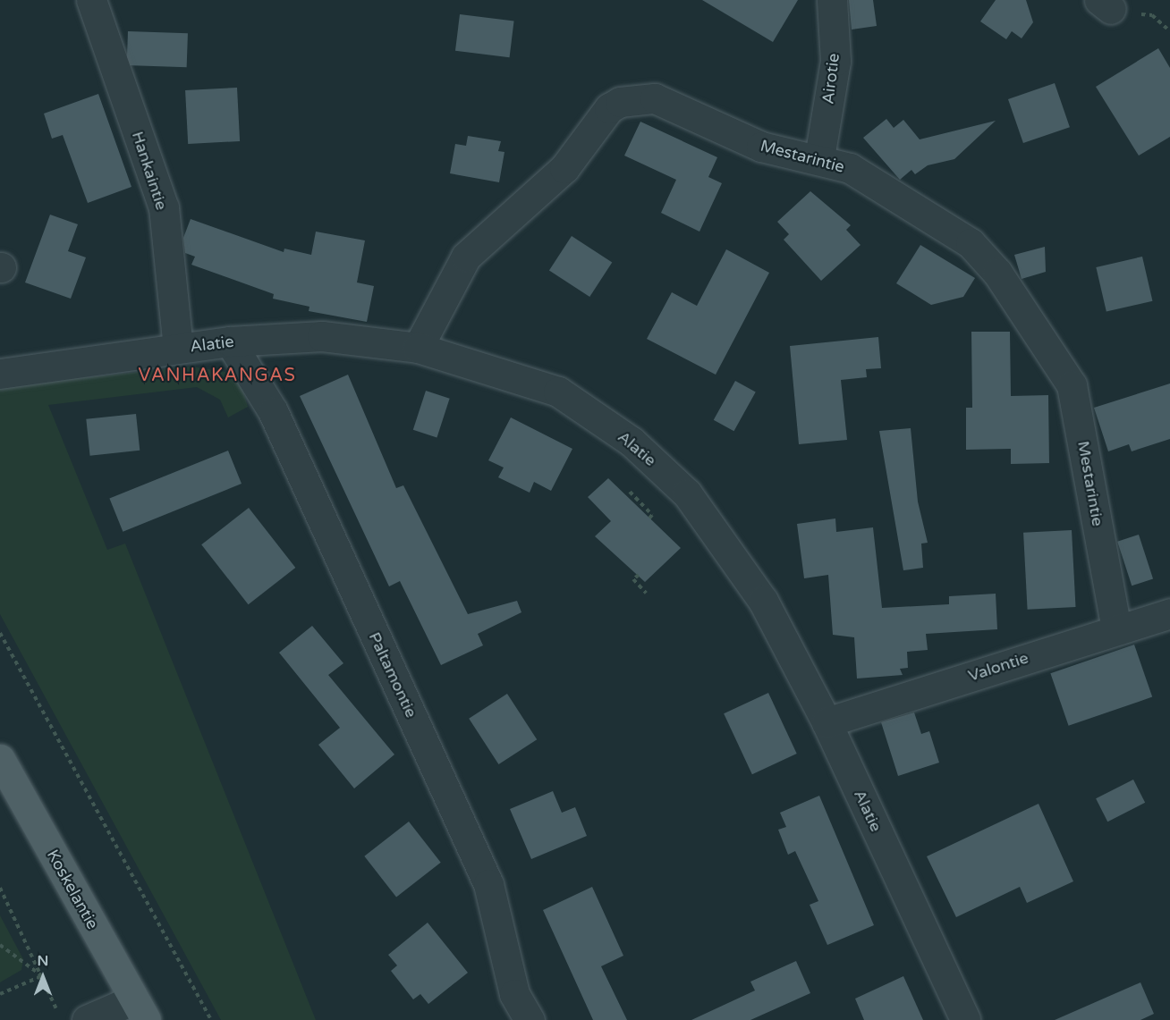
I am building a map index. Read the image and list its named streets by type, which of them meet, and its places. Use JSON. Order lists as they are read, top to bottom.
{
  "streets": {
    "main road": ["Koskelantie"],
    "street": [
      "Airotie",
      "Mestarintie",
      "Hankaintie",
      "Alatie",
      "Valontie",
      "Paltamontie"
    ]
  },
  "crossings": [
    ["Airotie", "Mestarintie"],
    ["Mestarintie", "Alatie"],
    ["Mestarintie", "Valontie"],
    ["Hankaintie", "Alatie"],
    ["Alatie", "Valontie"],
    ["Alatie", "Paltamontie"]
  ],
  "districts": ["VANHAKANGAS"],
  "north": "top"
}
